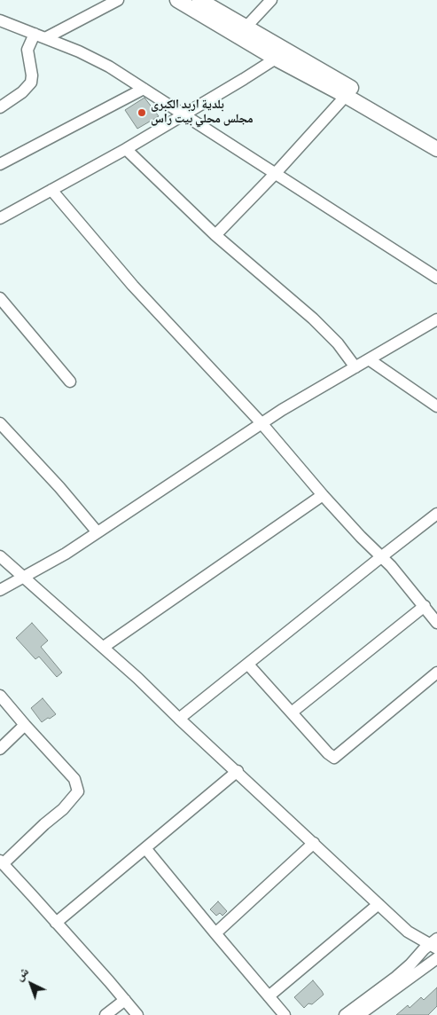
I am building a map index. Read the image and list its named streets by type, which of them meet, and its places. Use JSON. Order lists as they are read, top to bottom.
{
  "places": ["بلدية اربد الكبرى مجلس محلي بيت راس"],
  "north": "top left"
}
